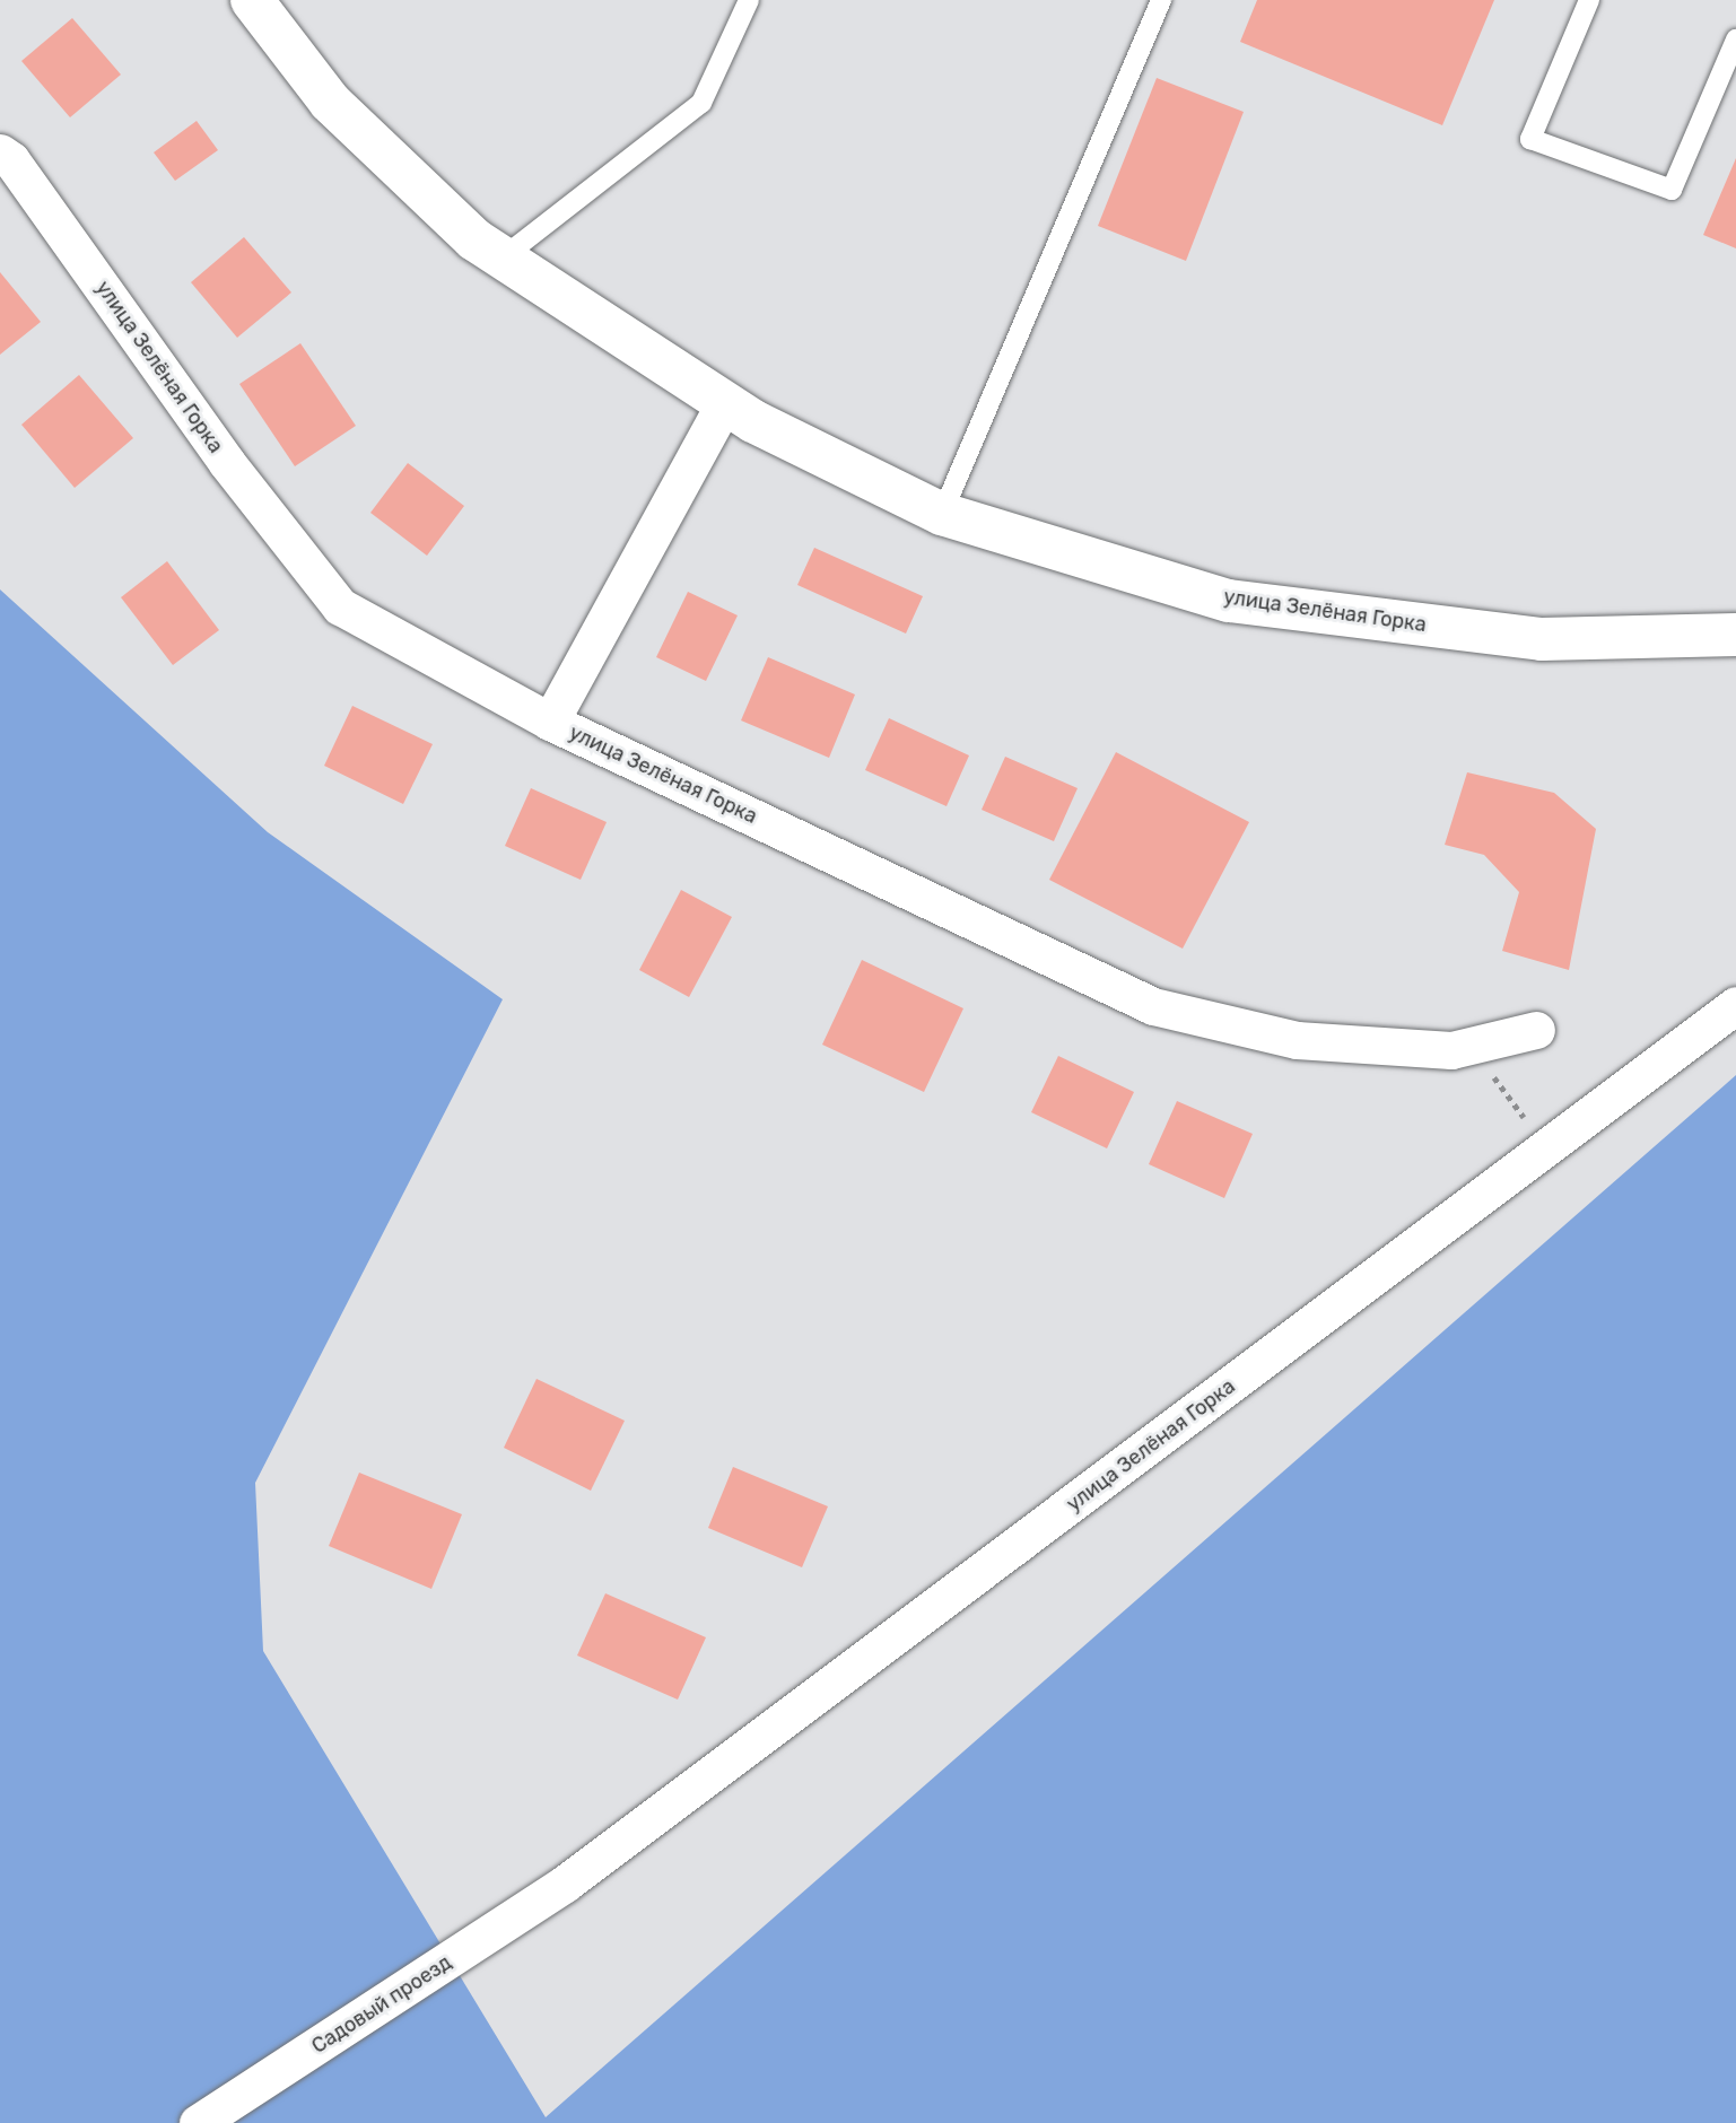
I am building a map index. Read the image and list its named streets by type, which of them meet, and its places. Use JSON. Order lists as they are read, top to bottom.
{
  "streets": {
    "street": ["улица Зелёная Горка", "Садовый проезд"]
  },
  "crossings": [
    ["улица Зелёная Горка", "Садовый проезд"]
  ]
}
